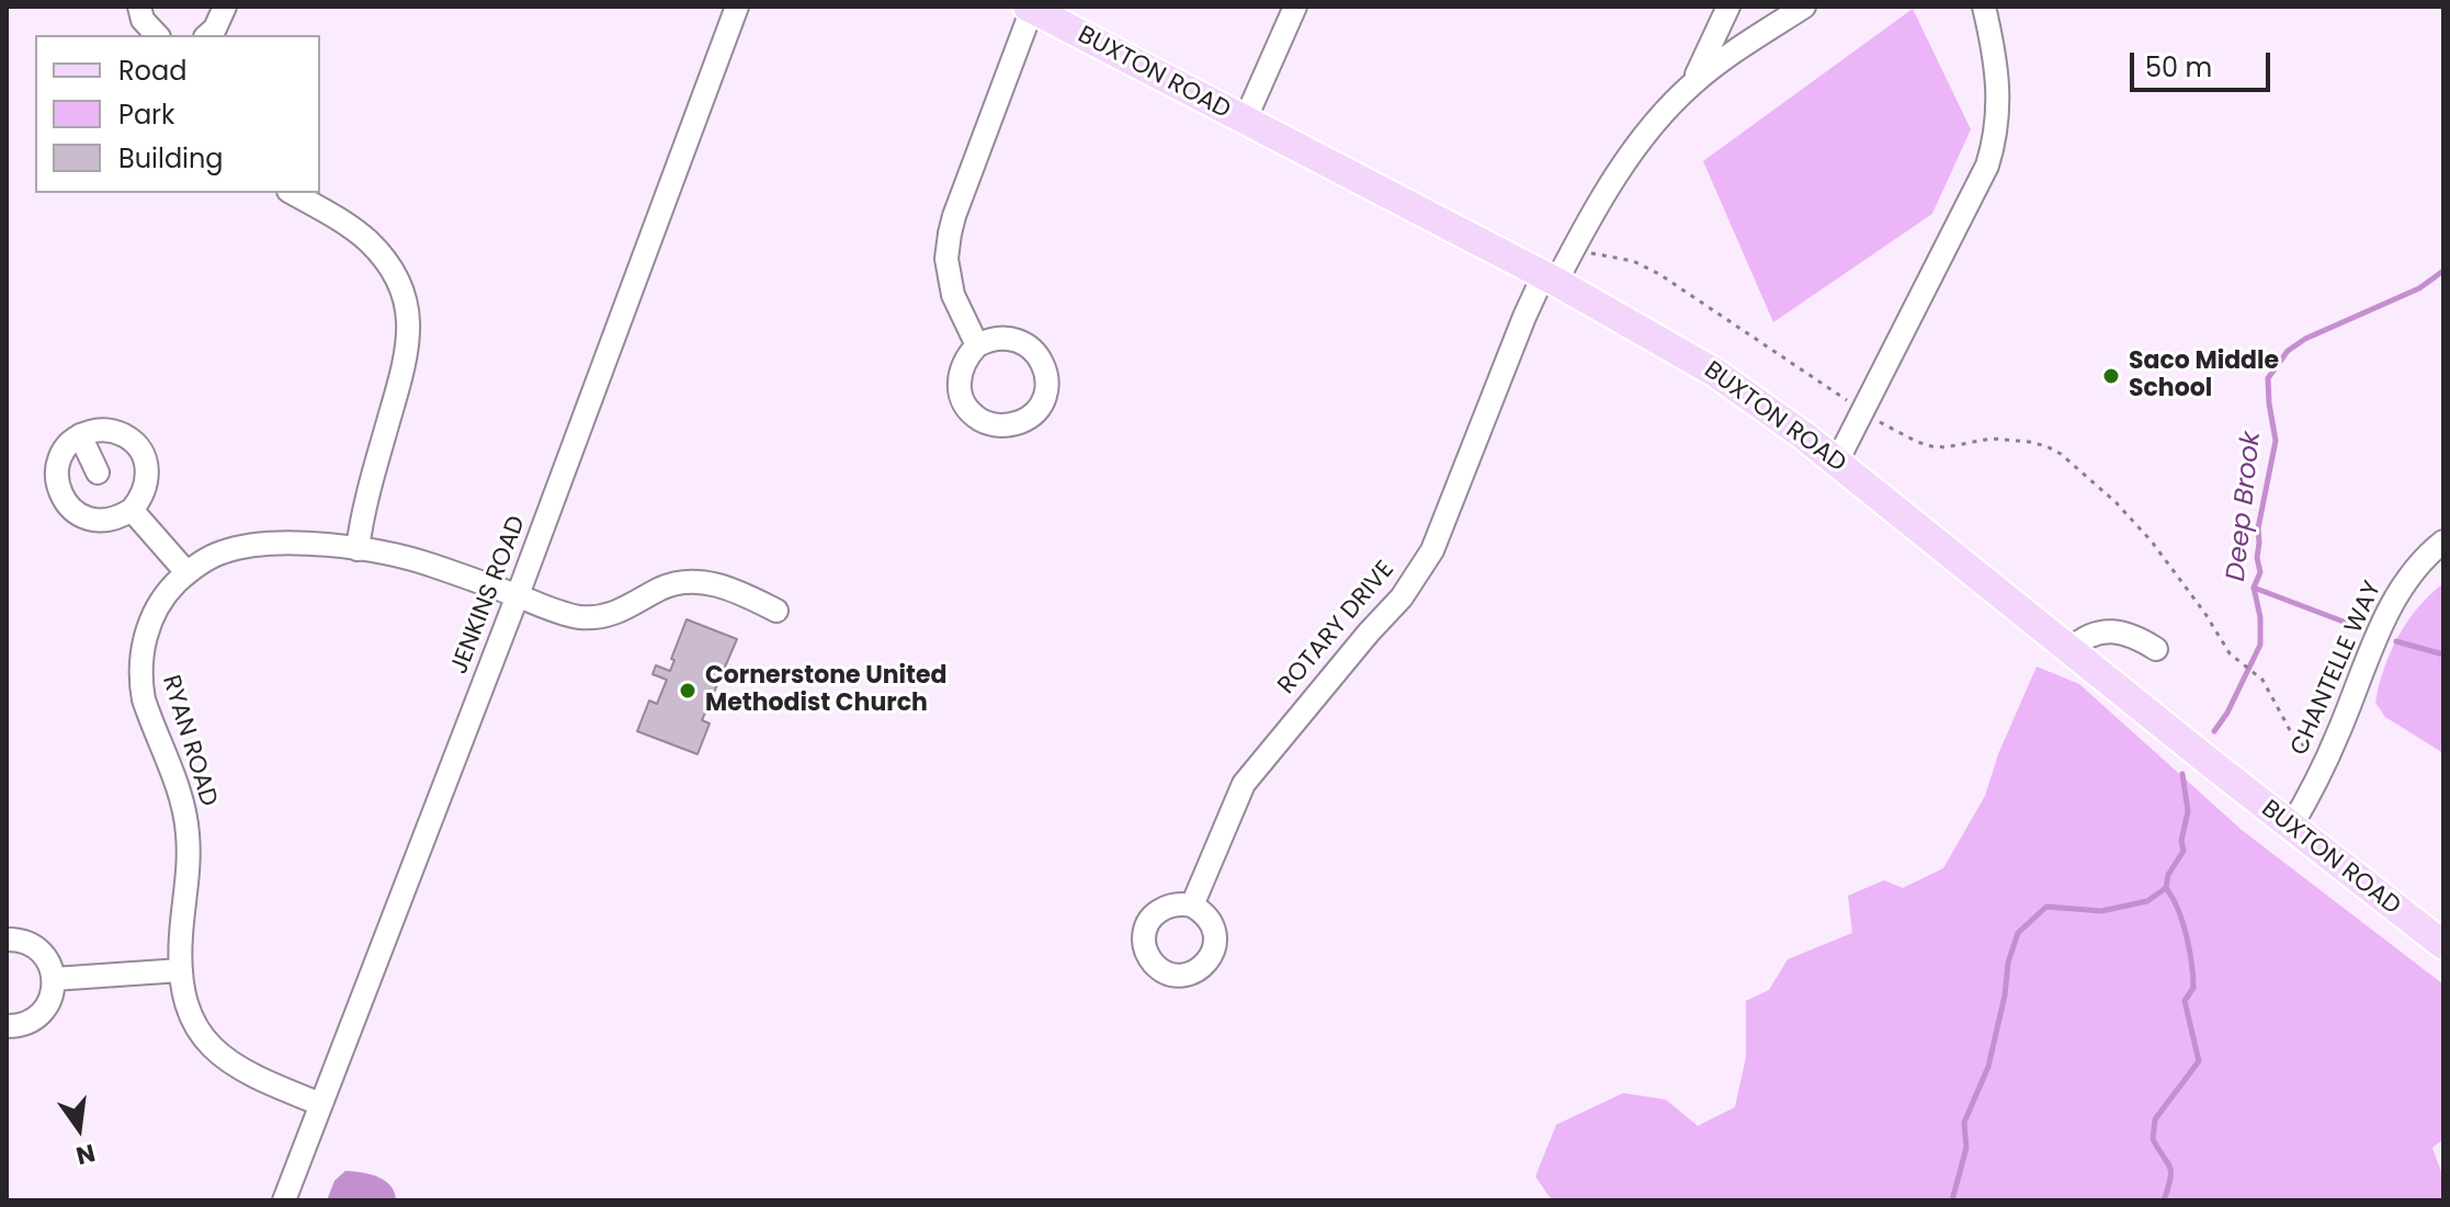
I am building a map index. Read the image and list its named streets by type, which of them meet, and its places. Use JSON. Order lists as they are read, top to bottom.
{
  "streets": {
    "main road": ["BUXTON ROAD"],
    "street": [
      "JENKINS ROAD",
      "ROTARY DRIVE",
      "CHANTELLE WAY",
      "RYAN ROAD"
    ]
  },
  "crossings": [
    ["BUXTON ROAD", "ROTARY DRIVE"],
    ["BUXTON ROAD", "CHANTELLE WAY"],
    ["JENKINS ROAD", "RYAN ROAD"]
  ],
  "water": ["Deep Brook"],
  "places": ["Saco Middle School", "Cornerstone United Methodist Church"],
  "legend": ["Road", "Park", "Building"],
  "scale_bar": "50 m",
  "north": "bottom"
}
